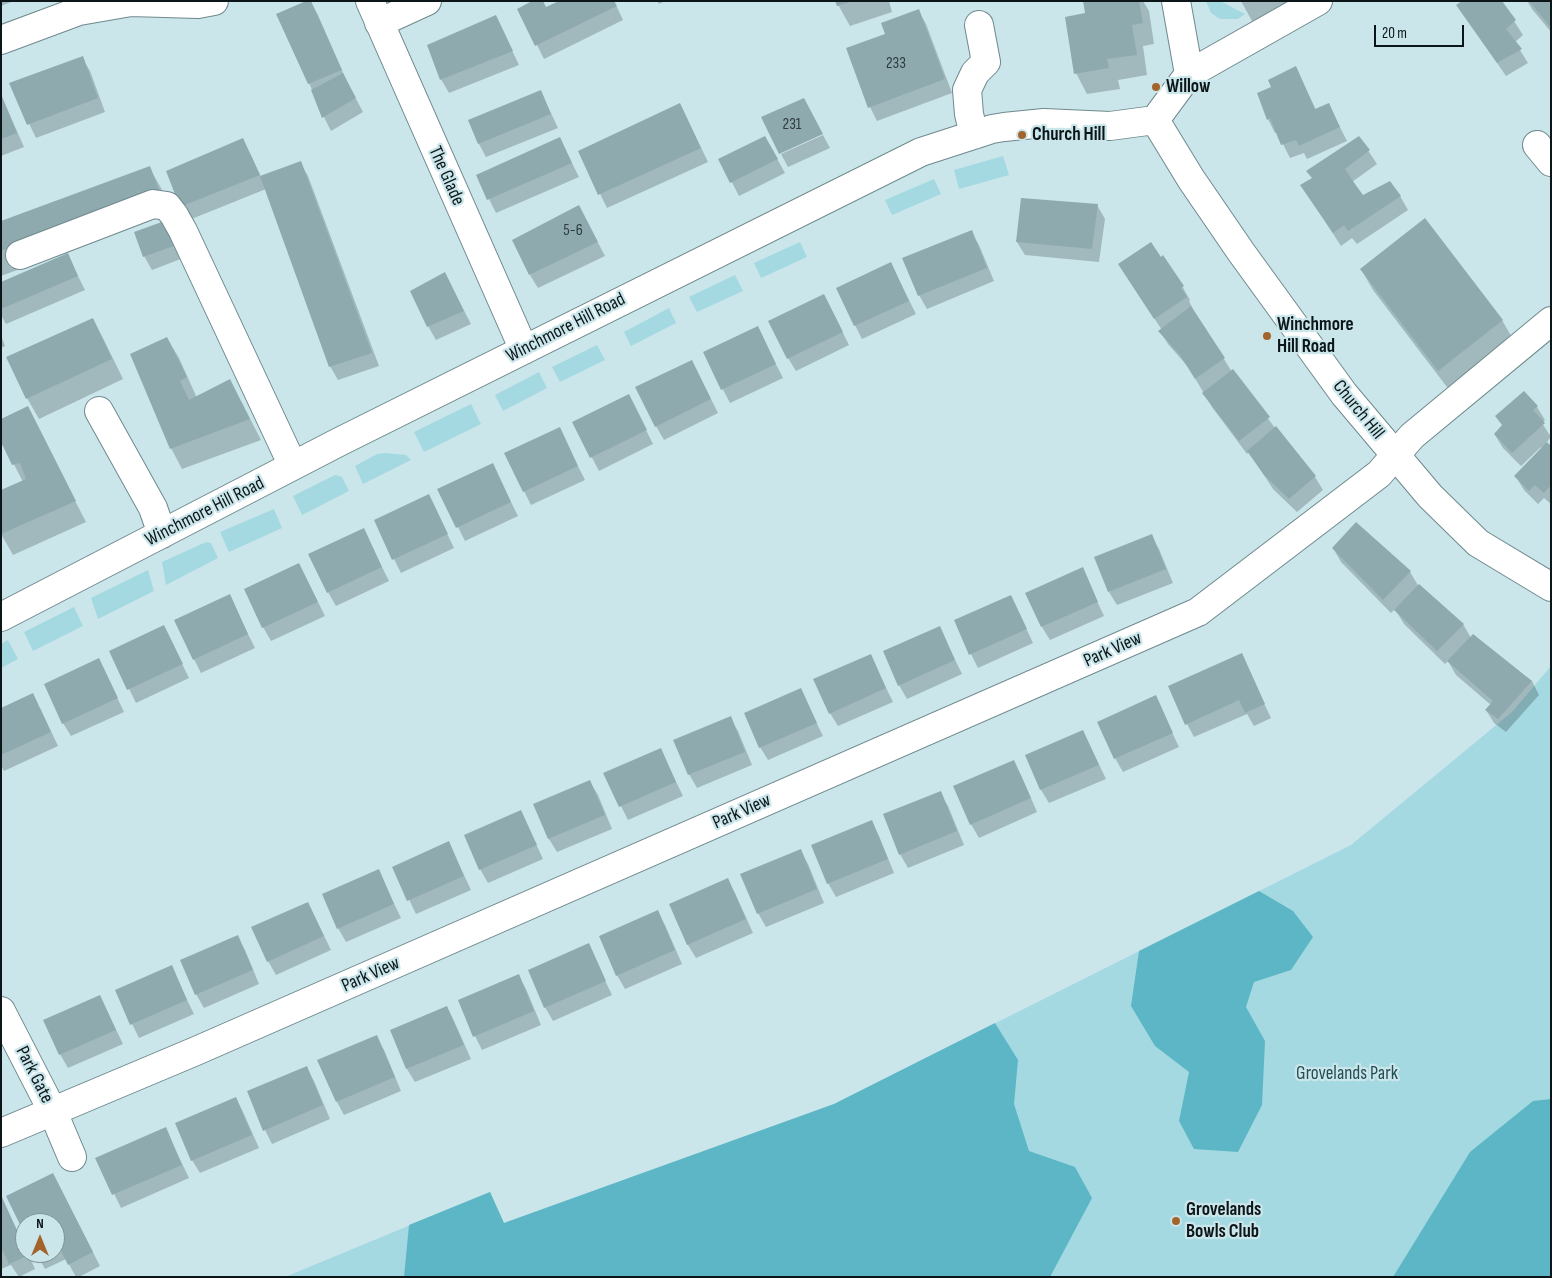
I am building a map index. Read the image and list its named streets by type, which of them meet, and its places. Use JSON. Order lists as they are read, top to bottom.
{
  "streets": {
    "street": [
      "The Glade",
      "Winchmore Hill Road",
      "Church Hill",
      "Park View",
      "Park Gate"
    ]
  },
  "crossings": [
    ["The Glade", "Winchmore Hill Road"],
    ["Winchmore Hill Road", "Church Hill"],
    ["Church Hill", "Park View"],
    ["Park View", "Park Gate"]
  ],
  "parks": ["Grovelands Park"],
  "places": [
    "Willow",
    "Church Hill",
    "Winchmore Hill Road",
    "Grovelands Bowls Club"
  ],
  "house_numbers": ["233", "231", "5-6"],
  "scale_bar": "20 m",
  "north": "top"
}
